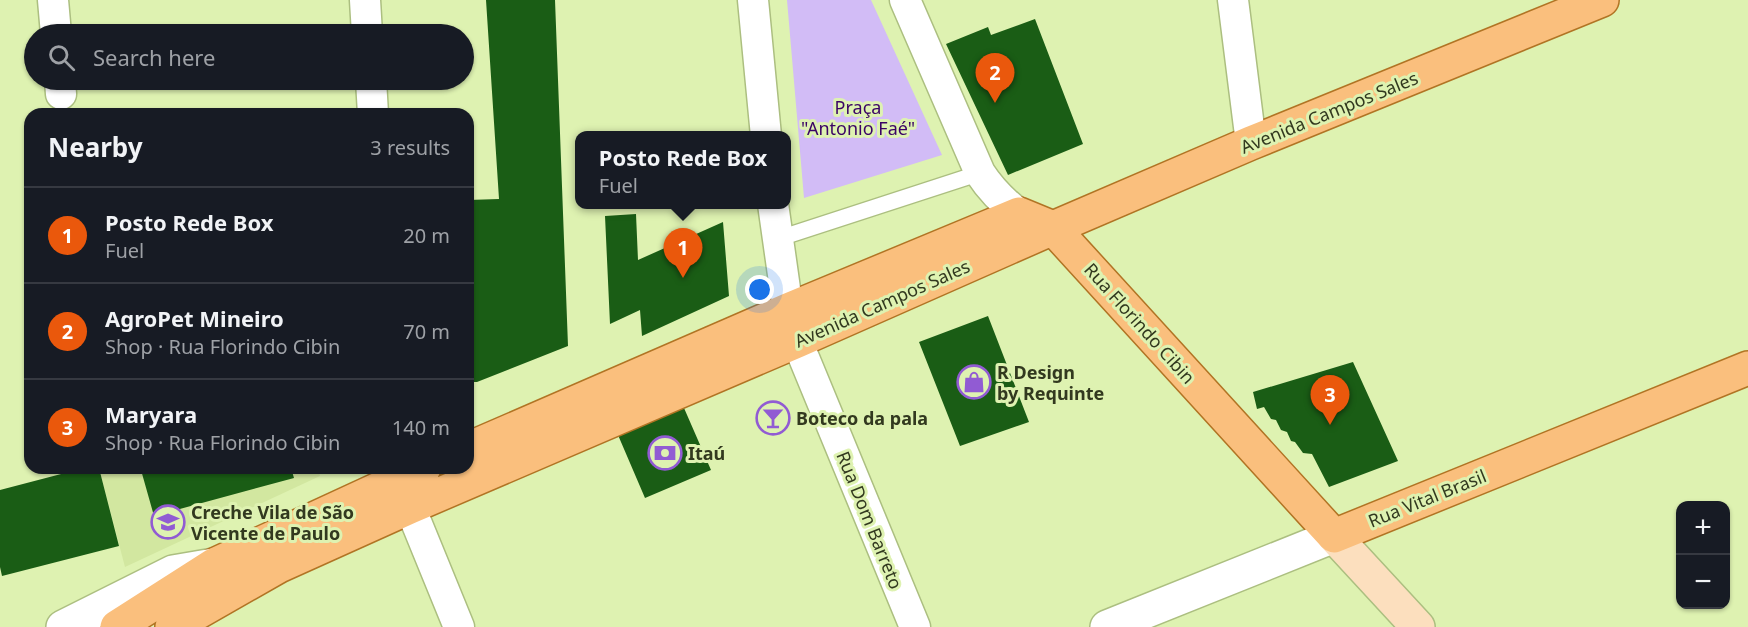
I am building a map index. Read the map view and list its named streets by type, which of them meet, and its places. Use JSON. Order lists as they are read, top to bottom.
{
  "streets": {
    "main road": ["Avenida Campos Sales", "Rua Florindo Cibin", "Rua Vital Brasil"],
    "street": ["Rua Dom Barreto"]
  },
  "crossings": [
    ["Avenida Campos Sales", "Rua Florindo Cibin"],
    ["Avenida Campos Sales", "Rua Dom Barreto"],
    ["Rua Florindo Cibin", "Rua Vital Brasil"]
  ],
  "parks": ["Praça \"Antonio Faé\""],
  "places": {
    "shop": ["R Design by Requinte"],
    "bar": ["Boteco da pala"],
    "bank": ["Itaú"],
    "school or university": ["Creche Vila de São Vicente de Paulo"]
  },
  "page": {
    "search": "Search here",
    "pins": ["2", "1", "3"],
    "heading": ["Nearby", "3 results"],
    "popup": ["Posto Rede Box", "Fuel"],
    "list": [
      {
        "mark": "1",
        "name": "Posto Rede Box",
        "note": "Fuel",
        "value": "20 m"
      },
      {
        "mark": "2",
        "name": "AgroPet Mineiro",
        "note": "Shop · Rua Florindo Cibin",
        "value": "70 m"
      },
      {
        "mark": "3",
        "name": "Maryara",
        "note": "Shop · Rua Florindo Cibin",
        "value": "140 m"
      }
    ],
    "map_buttons": ["+", "−"]
  }
}
